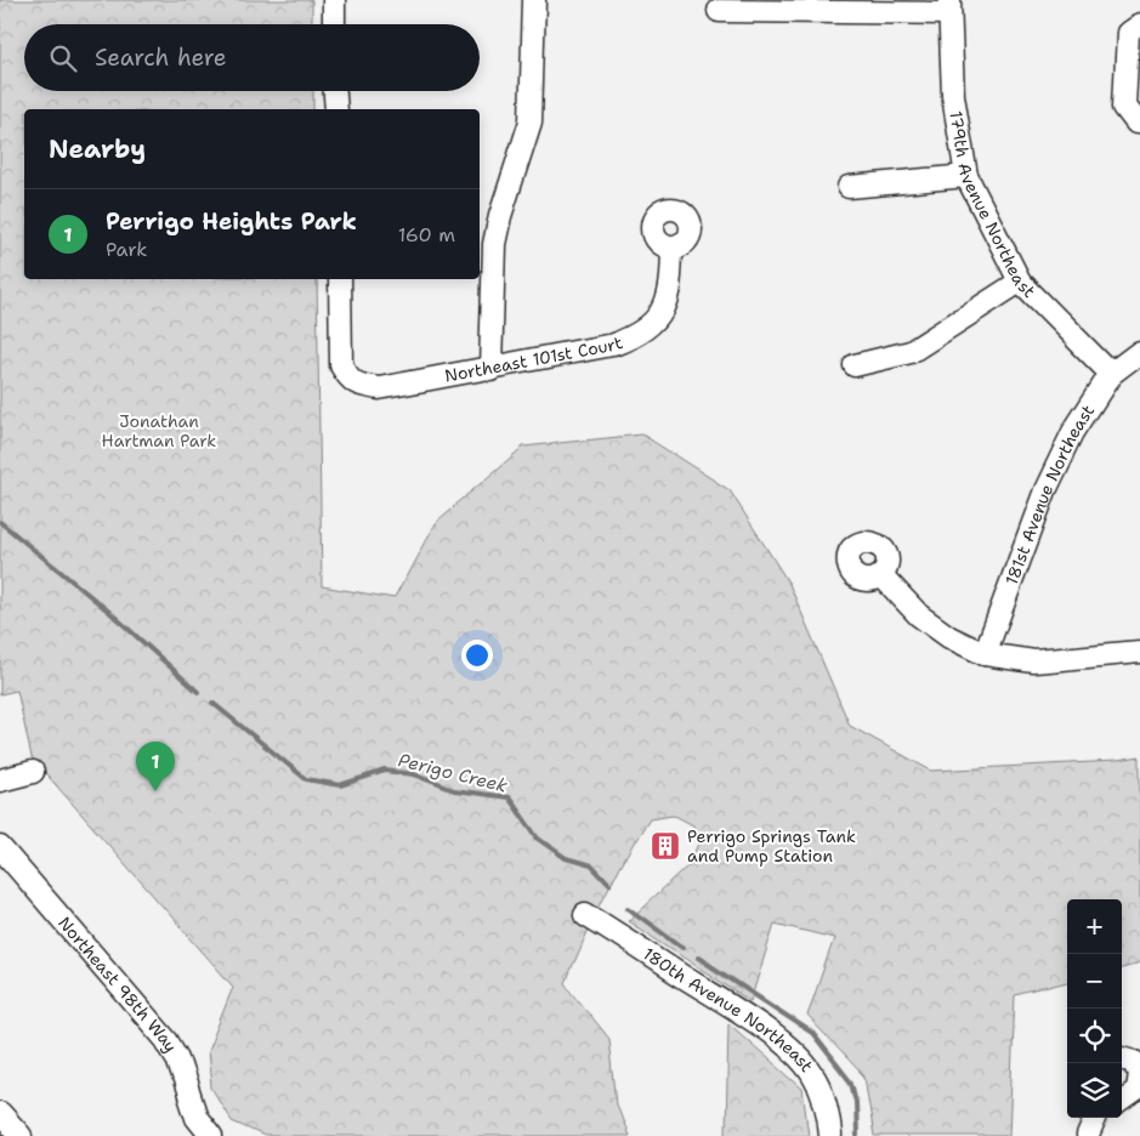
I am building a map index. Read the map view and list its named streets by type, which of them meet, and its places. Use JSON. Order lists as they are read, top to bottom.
{
  "streets": {
    "street": [
      "179th Avenue Northeast",
      "Northeast 101st Court",
      "181st Avenue Northeast",
      "Northeast 98th Way",
      "180th Avenue Northeast"
    ]
  },
  "crossings": [
    ["179th Avenue Northeast", "181st Avenue Northeast"]
  ],
  "water": ["Perigo Creek"],
  "parks": ["Jonathan Hartman Park"],
  "places": {
    "building": ["Perrigo Springs Tank and Pump Station"]
  },
  "page": {
    "search": "Search here",
    "heading": "Nearby",
    "list": [
      {
        "mark": "1",
        "name": "Perrigo Heights Park",
        "note": "Park",
        "value": "160 m"
      }
    ],
    "pins": "1",
    "map_buttons": ["+", "−"]
  }
}
